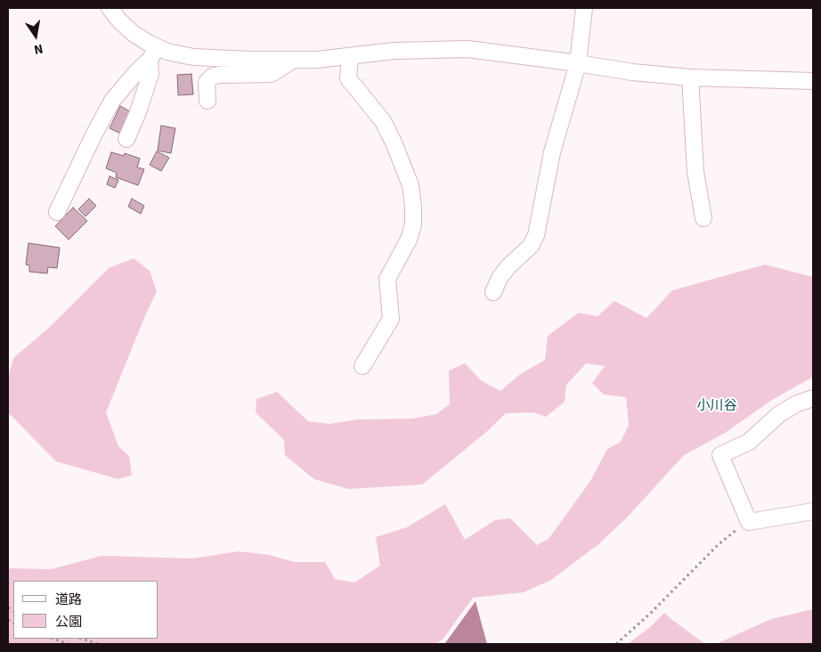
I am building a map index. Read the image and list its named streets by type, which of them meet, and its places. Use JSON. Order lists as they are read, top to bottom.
{
  "districts": ["小川谷"],
  "legend": ["道路", "公園"],
  "north": "bottom"
}
